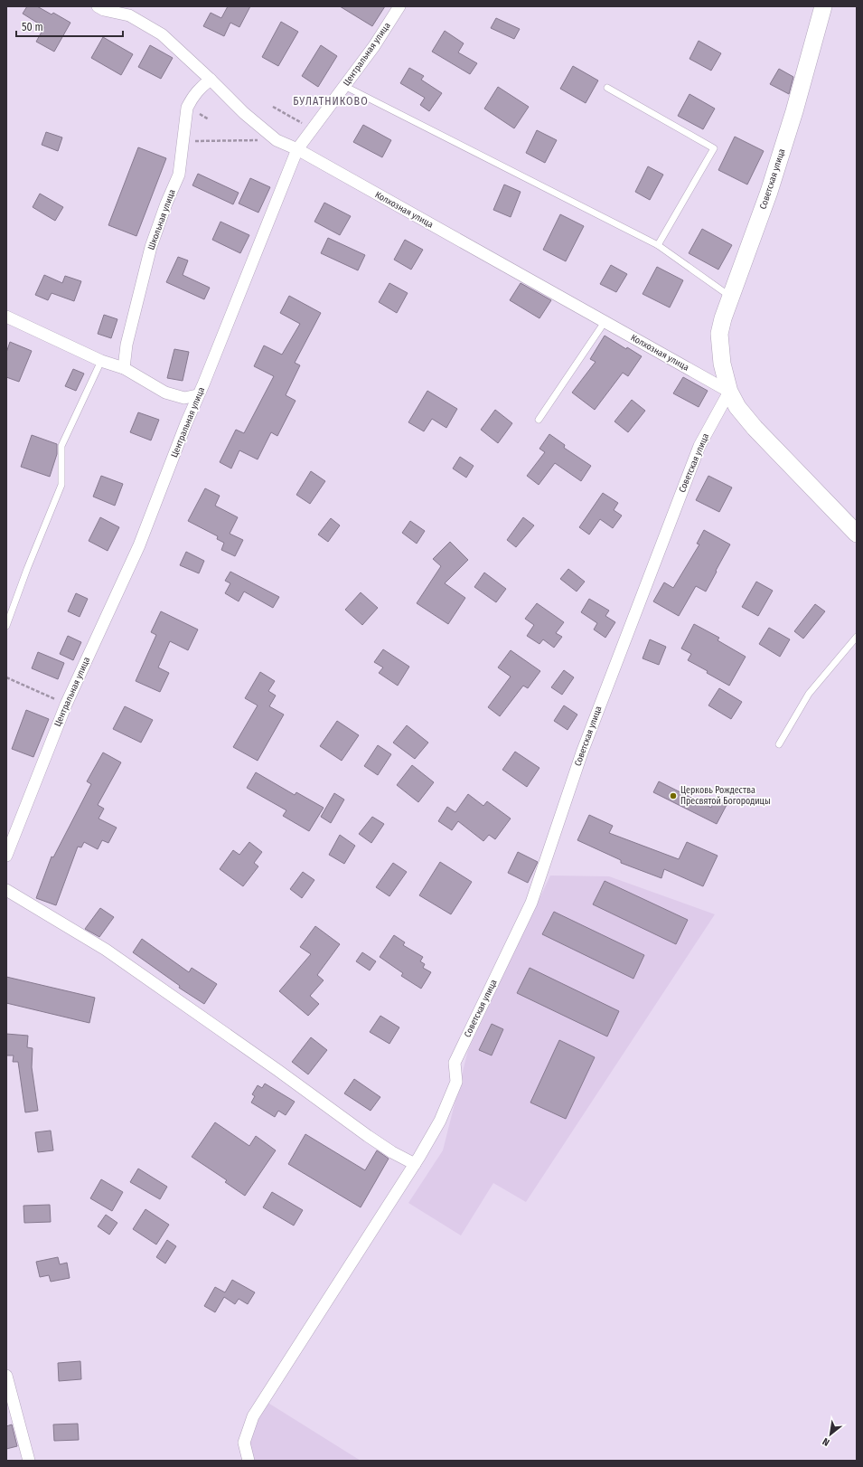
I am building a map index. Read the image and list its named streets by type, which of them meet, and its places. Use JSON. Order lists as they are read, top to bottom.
{
  "streets": {
    "street": [
      "Центральная улица",
      "Советская улица",
      "Колхозная улица",
      "Школьная улица"
    ]
  },
  "crossings": [
    ["Центральная улица", "Колхозная улица"],
    ["Советская улица", "Колхозная улица"],
    ["Колхозная улица", "Школьная улица"]
  ],
  "districts": ["БУЛАТНИКОВО"],
  "places": ["Церковь Рождества Пресвятой Богородицы"],
  "scale_bar": "50 m",
  "north": "bottom left"
}
